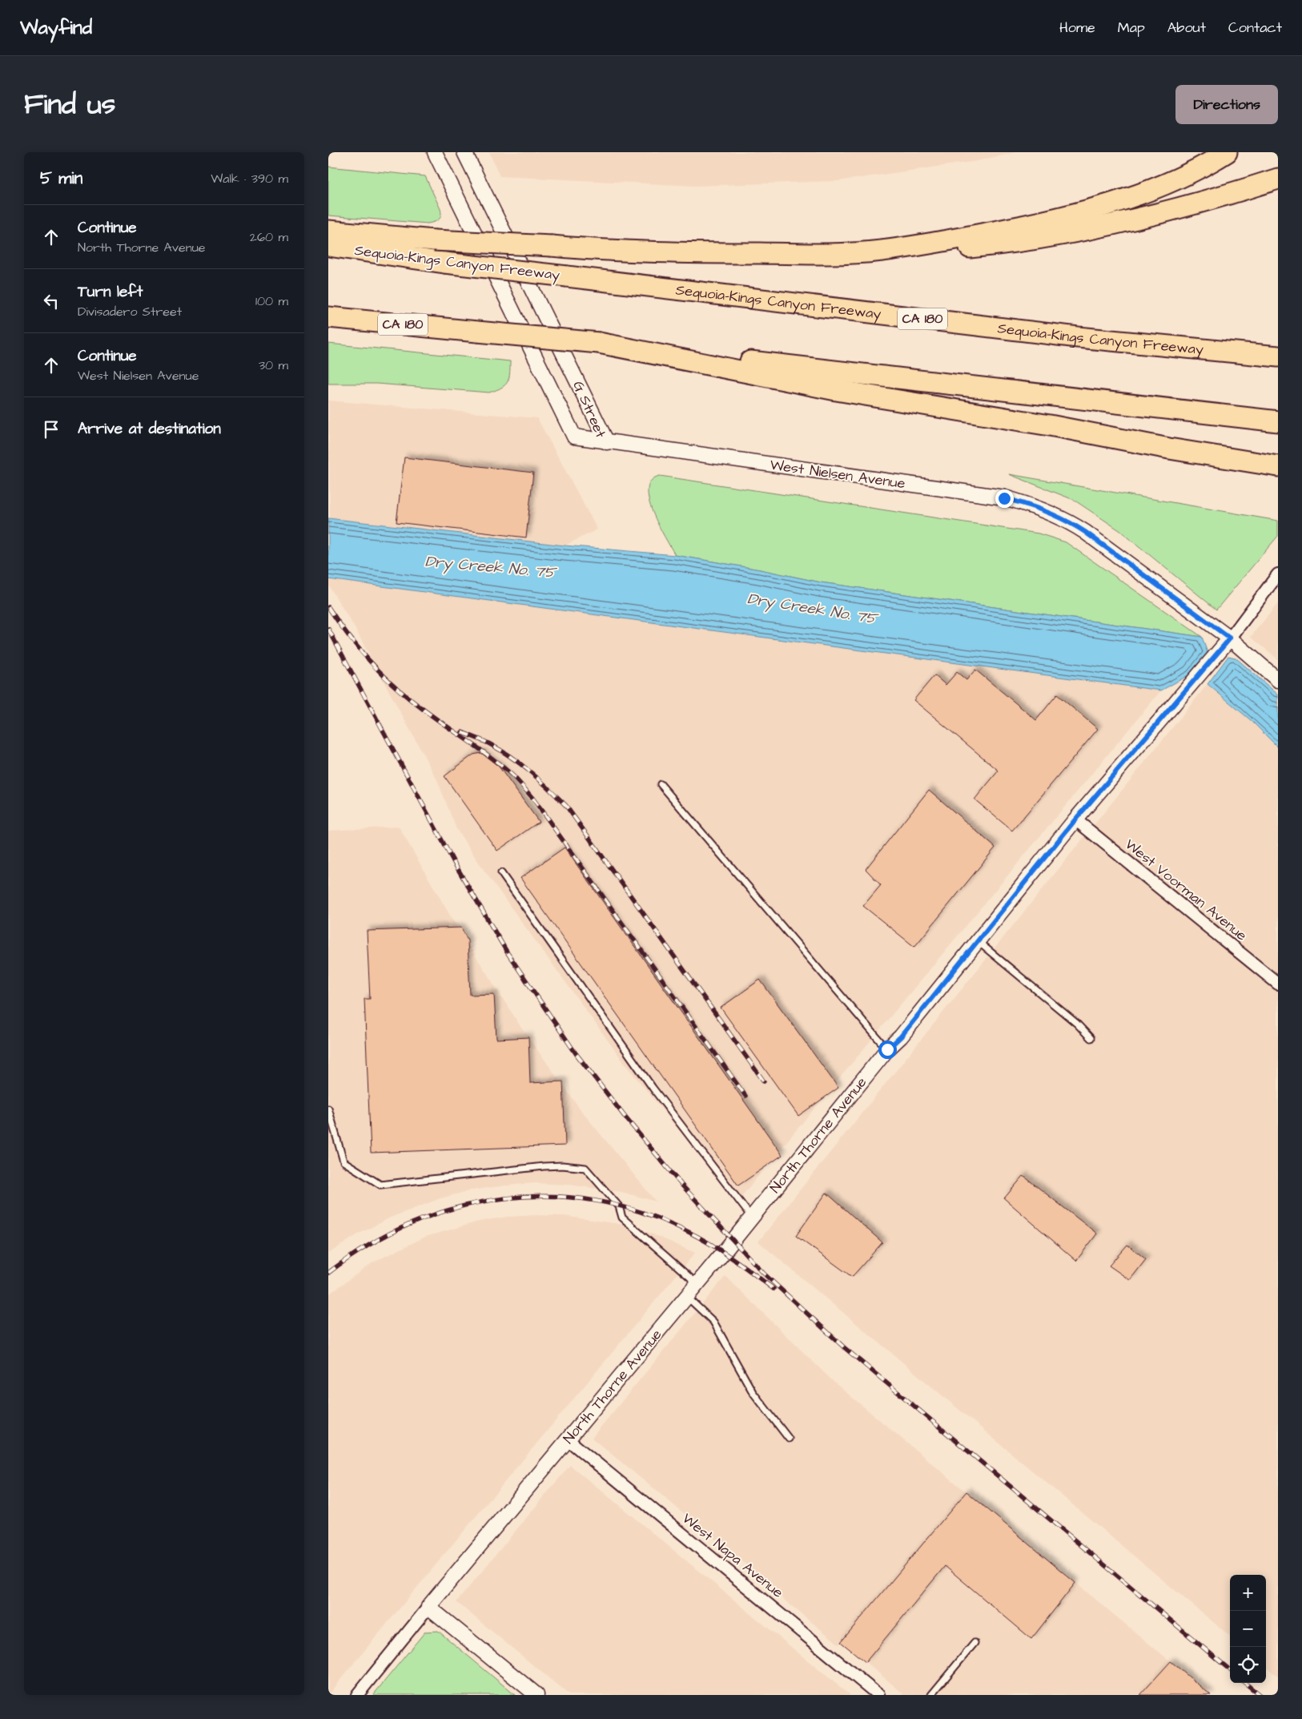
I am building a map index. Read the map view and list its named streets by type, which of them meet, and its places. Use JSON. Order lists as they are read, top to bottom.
{
  "streets": {
    "highway": ["Sequoia–Kings Canyon Freeway", "CA 180"],
    "street": [
      "G Street",
      "West Nielsen Avenue",
      "West Voorman Avenue",
      "North Thorne Avenue",
      "West Napa Avenue"
    ]
  },
  "crossings": [
    ["G Street", "West Nielsen Avenue"],
    ["West Nielsen Avenue", "North Thorne Avenue"],
    ["West Voorman Avenue", "North Thorne Avenue"],
    ["North Thorne Avenue", "West Napa Avenue"]
  ],
  "water": ["Dry Creek No. 75"],
  "page": {
    "header": "Wayfind",
    "nav": [
      "Home",
      "Map",
      "About",
      "Contact"
    ],
    "title": "Find us",
    "buttons": "Directions",
    "heading": ["5 min", "Walk · 390 m"],
    "list": [
      ["Continue", "North Thorne Avenue", "260 m"],
      ["Turn left", "Divisadero Street", "100 m"],
      ["Continue", "West Nielsen Avenue", "30 m"],
      "Arrive at destination"
    ],
    "map_buttons": ["+", "−"]
  }
}
